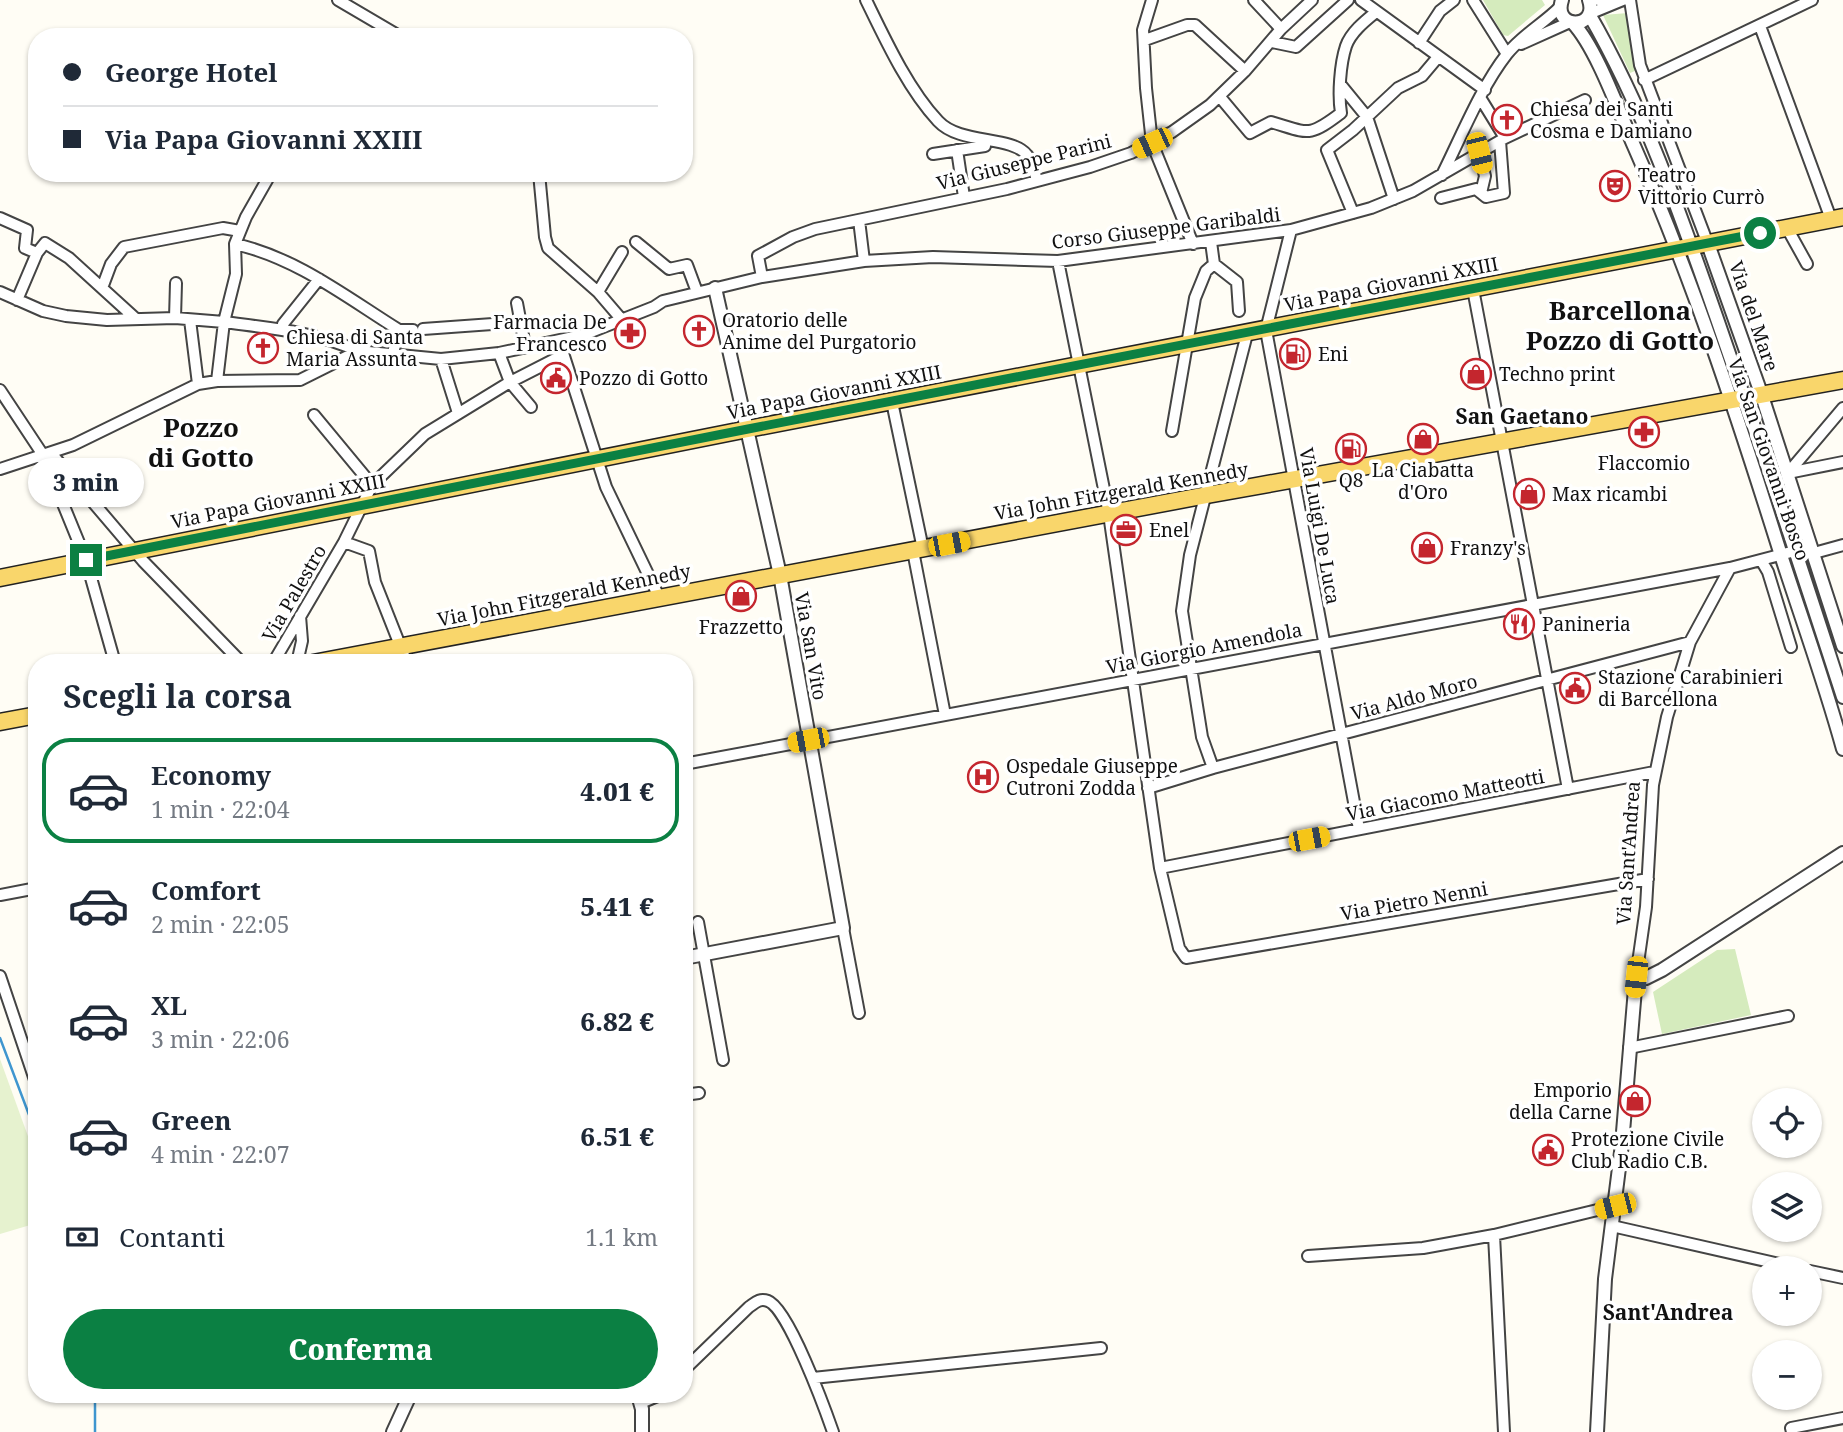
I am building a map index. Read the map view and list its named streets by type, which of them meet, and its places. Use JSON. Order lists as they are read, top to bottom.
{
  "streets": {
    "main road": ["Via Papa Giovanni XXIII", "Via John Fitzgerald Kennedy"],
    "street": [
      "Via Giuseppe Parini",
      "Corso Giuseppe Garibaldi",
      "Via del Mare",
      "Via San Giovanni Bosco",
      "Via Luigi De Luca",
      "Via Palestro",
      "Via San Vito",
      "Via Giorgio Amendola",
      "Via Aldo Moro",
      "Via Giacomo Matteotti",
      "Via Sant'Andrea",
      "Via Pietro Nenni"
    ]
  },
  "crossings": [
    ["Via Giuseppe Parini", "Corso Giuseppe Garibaldi"],
    ["Corso Giuseppe Garibaldi", "Via Luigi De Luca"],
    ["Corso Giuseppe Garibaldi", "Via San Vito"],
    ["Via Papa Giovanni XXIII", "Via del Mare"],
    ["Via Papa Giovanni XXIII", "Via San Giovanni Bosco"],
    ["Via Papa Giovanni XXIII", "Via Luigi De Luca"],
    ["Via Papa Giovanni XXIII", "Via Palestro"],
    ["Via Papa Giovanni XXIII", "Via San Vito"],
    ["Via del Mare", "Via San Giovanni Bosco"],
    ["Via del Mare", "Via John Fitzgerald Kennedy"],
    ["Via San Giovanni Bosco", "Via John Fitzgerald Kennedy"],
    ["Via John Fitzgerald Kennedy", "Via Luigi De Luca"],
    ["Via John Fitzgerald Kennedy", "Via San Vito"],
    ["Via Luigi De Luca", "Via Giorgio Amendola"],
    ["Via Luigi De Luca", "Via Aldo Moro"],
    ["Via Luigi De Luca", "Via Giacomo Matteotti"],
    ["Via San Vito", "Via Giorgio Amendola"],
    ["Via Giorgio Amendola", "Via Sant'Andrea"],
    ["Via Aldo Moro", "Via Sant'Andrea"],
    ["Via Giacomo Matteotti", "Via Sant'Andrea"],
    ["Via Giacomo Matteotti", "Via Pietro Nenni"],
    ["Via Sant'Andrea", "Via Pietro Nenni"]
  ],
  "districts": [
    "Barcellona Pozzo di Gotto",
    "San Gaetano",
    "Pozzo di Gotto",
    "Sant'Andrea"
  ],
  "places": {
    "church": ["Chiesa dei Santi Cosma e Damiano", "Oratorio delle Anime del Purgatorio", "Chiesa di Santa Maria Assunta"],
    "theatre": ["Teatro Vittorio Currò"],
    "pharmacy": ["Farmacia De Francesco", "Flaccomio"],
    "fuel station": ["Eni", "Q8"],
    "shop": [
      "Techno print",
      "La Ciabatta d'Oro",
      "Max ricambi",
      "Franzy's",
      "Frazzetto",
      "Emporio della Carne"
    ],
    "public building": ["Pozzo di Gotto", "Stazione Carabinieri di Barcellona", "Protezione Civile Club Radio C.B."],
    "office": ["Enel"],
    "restaurant": ["Panineria"],
    "hospital": ["Ospedale Giuseppe Cutroni Zodda"]
  },
  "page": {
    "banner": ["George Hotel", "Via Papa Giovanni XXIII"],
    "bubble": "3 min",
    "heading": "Scegli la corsa",
    "list": [
      {
        "name": "Economy",
        "note": "1 min · 22:04",
        "value": "4.01 €"
      },
      {
        "name": "Comfort",
        "note": "2 min · 22:05",
        "value": "5.41 €"
      },
      {
        "name": "XL",
        "note": "3 min · 22:06",
        "value": "6.82 €"
      },
      {
        "name": "Green",
        "note": "4 min · 22:07",
        "value": "6.51 €"
      }
    ],
    "map_buttons": ["+", "−"],
    "pay": ["Contanti", "1.1 km"],
    "buttons": "Conferma"
  }
}
